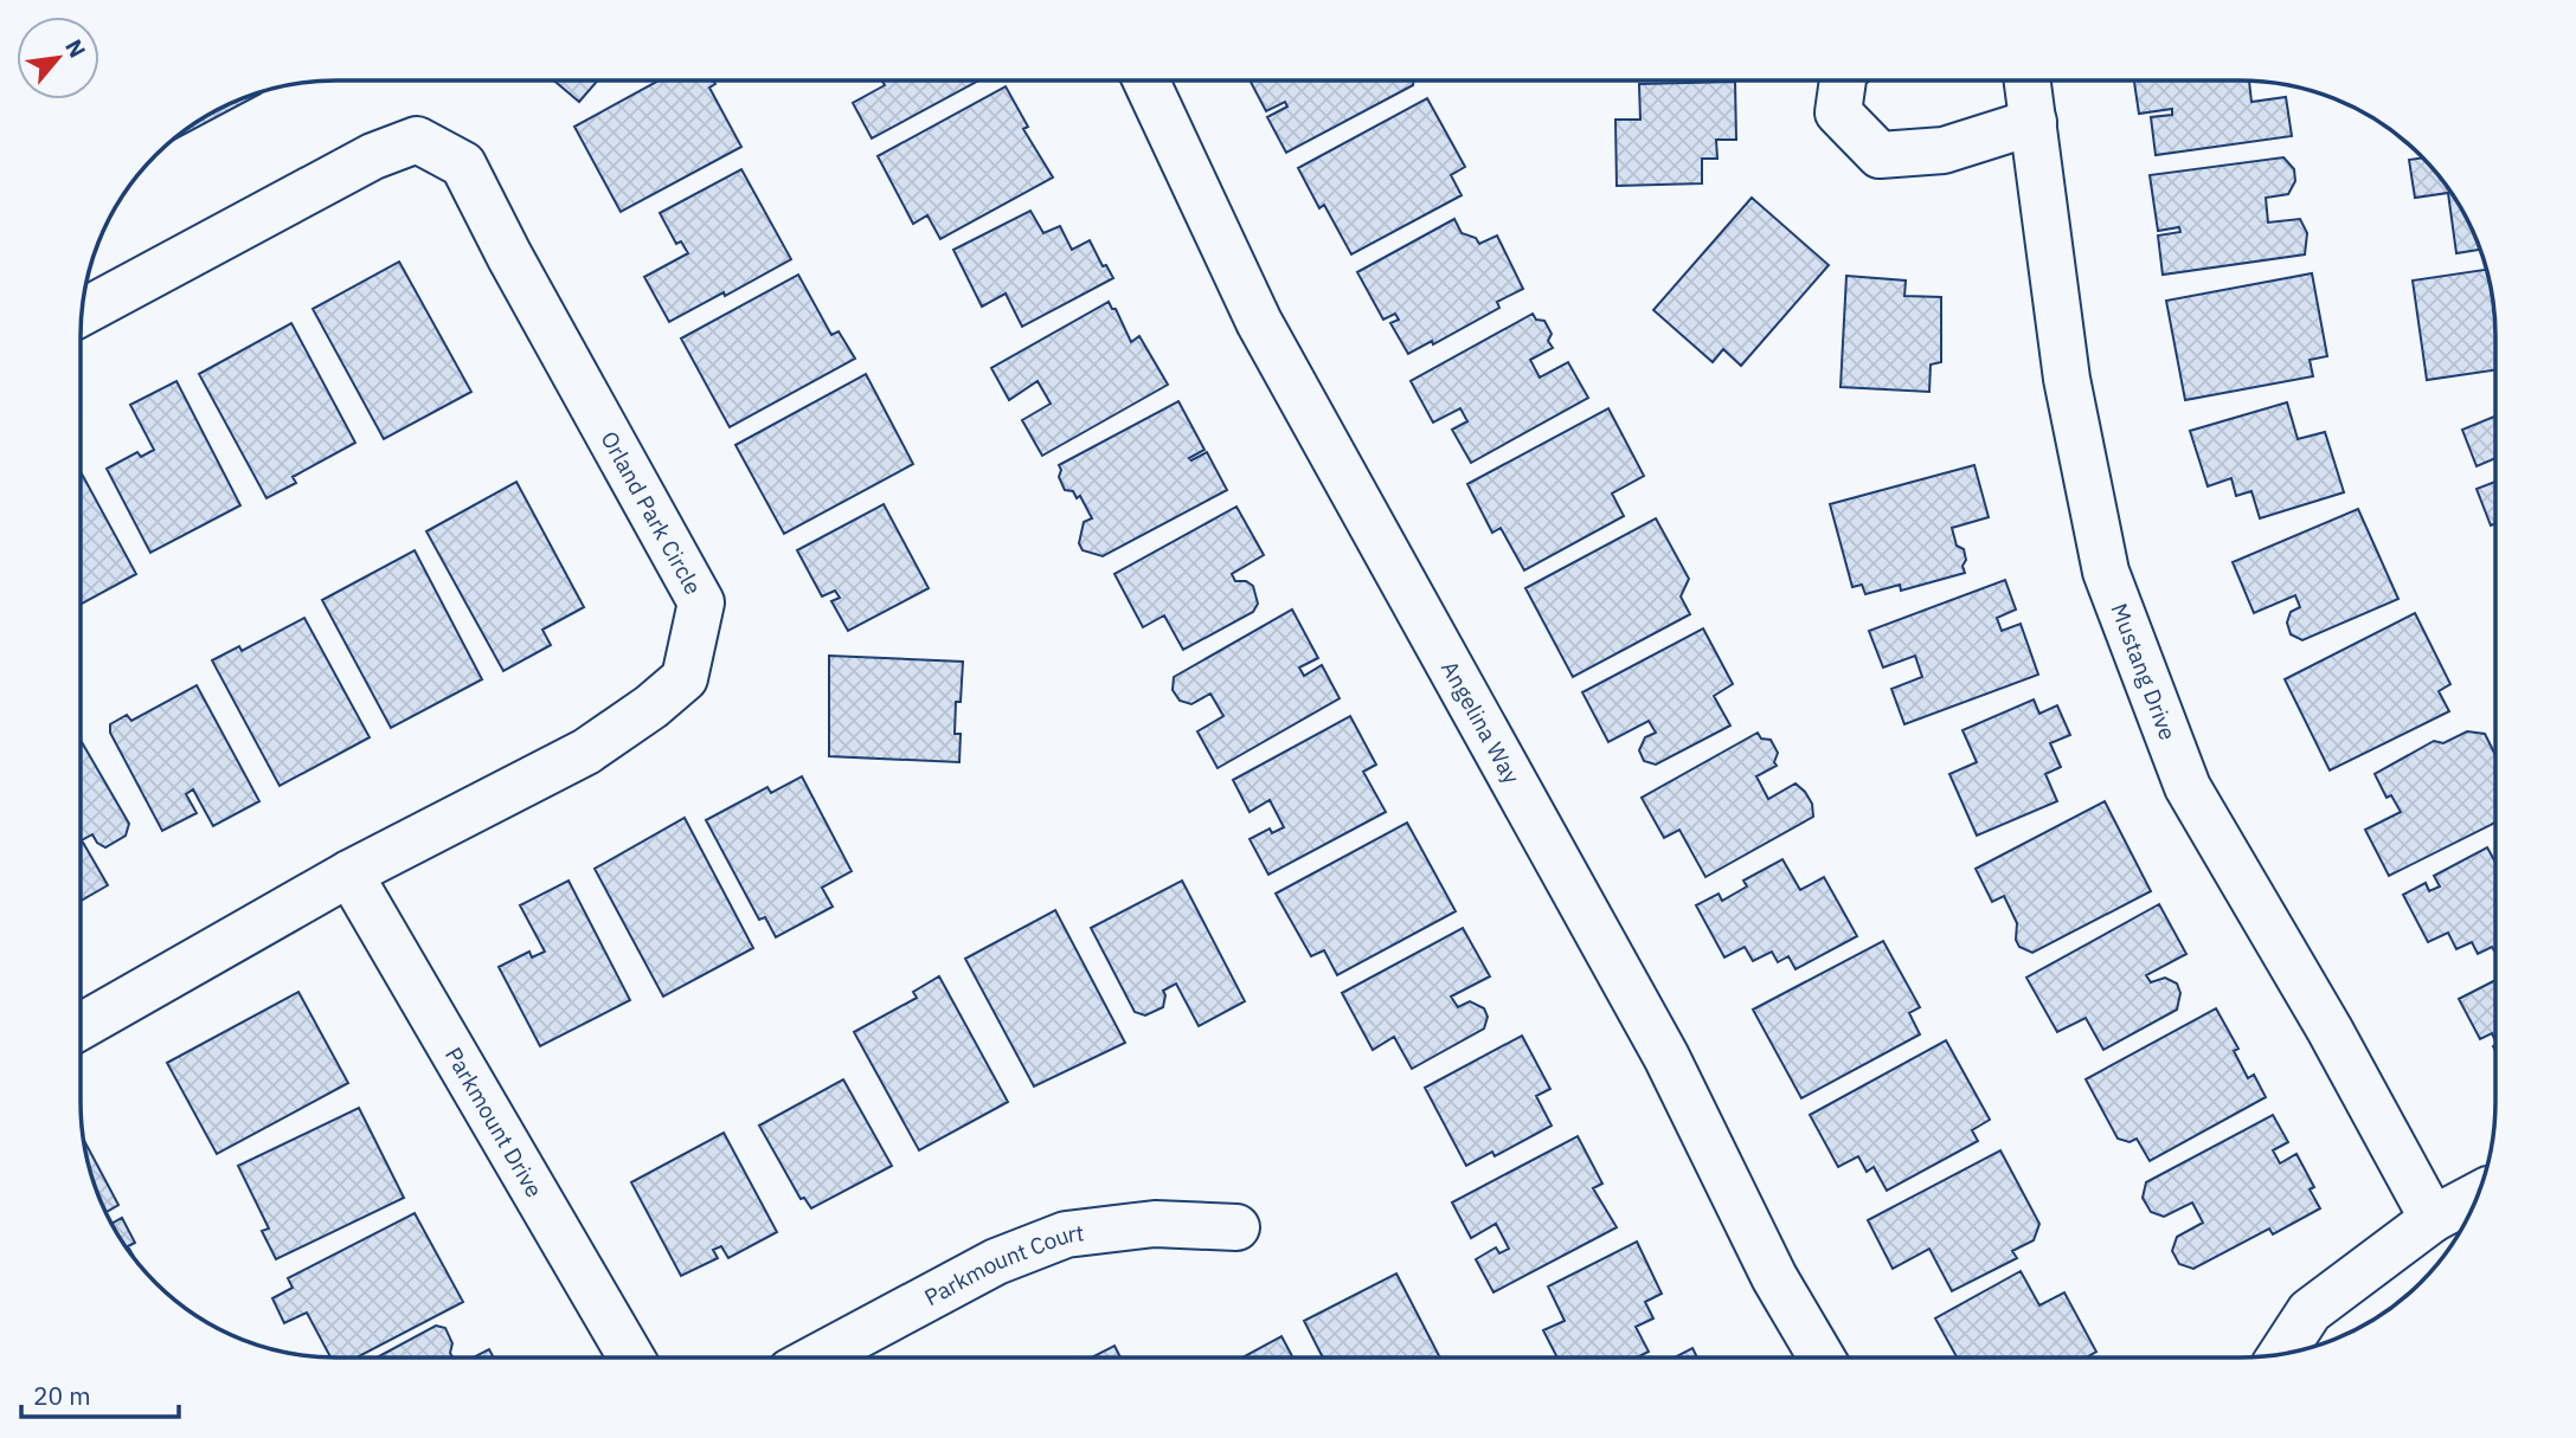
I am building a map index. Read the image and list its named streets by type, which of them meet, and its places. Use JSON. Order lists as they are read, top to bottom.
{
  "streets": {
    "street": [
      "Orland Park Circle",
      "Mustang Drive",
      "Angelina Way",
      "Parkmount Drive",
      "Parkmount Court"
    ]
  },
  "crossings": [
    ["Orland Park Circle", "Parkmount Drive"]
  ],
  "scale_bar": "20 m",
  "north": "top right"
}
